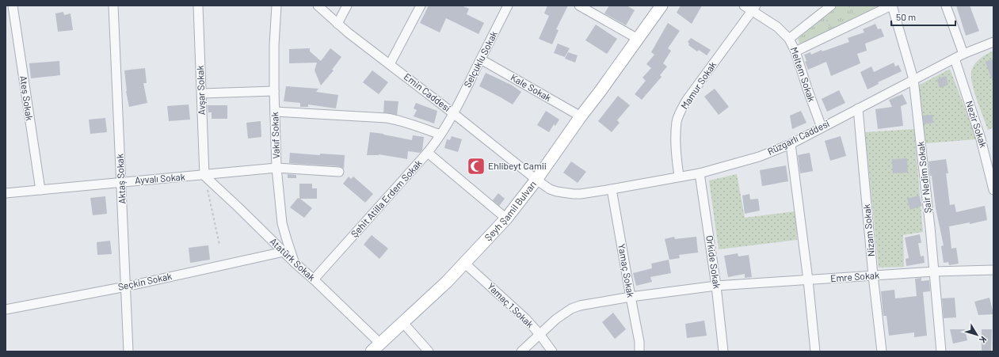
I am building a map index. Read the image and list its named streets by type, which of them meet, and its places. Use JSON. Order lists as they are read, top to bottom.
{
  "streets": {
    "main road": ["Şeyh Şamil Bulvarı"],
    "street": [
      "Selçuklu Sokak",
      "Meltem Sokak",
      "Mamur Sokak",
      "Kale Sokak",
      "Avşar Sokak",
      "Emin Caddesi",
      "Ateş Sokak",
      "Nezir Sokak",
      "Vakıf Sokak",
      "Rüzgarlı Caddesi",
      "Şair Nedim Sokak",
      "Aktaş Sokak",
      "Ayvalı Sokak",
      "Şehit Atilla Erdem Sokak",
      "Nizam Sokak",
      "Atatürk Sokak",
      "Orkide Sokak",
      "Yamaç Sokak",
      "Emre Sokak",
      "Seçkin Sokak",
      "Yamaç 1 Sokak"
    ]
  },
  "crossings": [
    ["Selçuklu Sokak", "Kale Sokak"],
    ["Selçuklu Sokak", "Emin Caddesi"],
    ["Selçuklu Sokak", "Şehit Atilla Erdem Sokak"],
    ["Meltem Sokak", "Mamur Sokak"],
    ["Meltem Sokak", "Rüzgarlı Caddesi"],
    ["Mamur Sokak", "Rüzgarlı Caddesi"],
    ["Kale Sokak", "Şeyh Şamil Bulvarı"],
    ["Avşar Sokak", "Ayvalı Sokak"],
    ["Avşar Sokak", "Atatürk Sokak"],
    ["Emin Caddesi", "Rüzgarlı Caddesi"],
    ["Emin Caddesi", "Şehit Atilla Erdem Sokak"],
    ["Emin Caddesi", "Şeyh Şamil Bulvarı"],
    ["Ateş Sokak", "Ayvalı Sokak"],
    ["Nezir Sokak", "Rüzgarlı Caddesi"],
    ["Vakıf Sokak", "Ayvalı Sokak"],
    ["Vakıf Sokak", "Atatürk Sokak"],
    ["Rüzgarlı Caddesi", "Şair Nedim Sokak"],
    ["Rüzgarlı Caddesi", "Şeyh Şamil Bulvarı"],
    ["Rüzgarlı Caddesi", "Nizam Sokak"],
    ["Rüzgarlı Caddesi", "Orkide Sokak"],
    ["Rüzgarlı Caddesi", "Yamaç Sokak"],
    ["Şair Nedim Sokak", "Emre Sokak"],
    ["Aktaş Sokak", "Ayvalı Sokak"],
    ["Aktaş Sokak", "Seçkin Sokak"],
    ["Ayvalı Sokak", "Atatürk Sokak"],
    ["Şehit Atilla Erdem Sokak", "Atatürk Sokak"],
    ["Şeyh Şamil Bulvarı", "Atatürk Sokak"],
    ["Şeyh Şamil Bulvarı", "Yamaç 1 Sokak"],
    ["Nizam Sokak", "Emre Sokak"],
    ["Atatürk Sokak", "Seçkin Sokak"],
    ["Orkide Sokak", "Emre Sokak"],
    ["Yamaç Sokak", "Emre Sokak"],
    ["Emre Sokak", "Yamaç 1 Sokak"]
  ],
  "places": {
    "mosque": ["Ehlibeyt Camii"]
  },
  "scale_bar": "50 m",
  "north": "bottom right"
}
